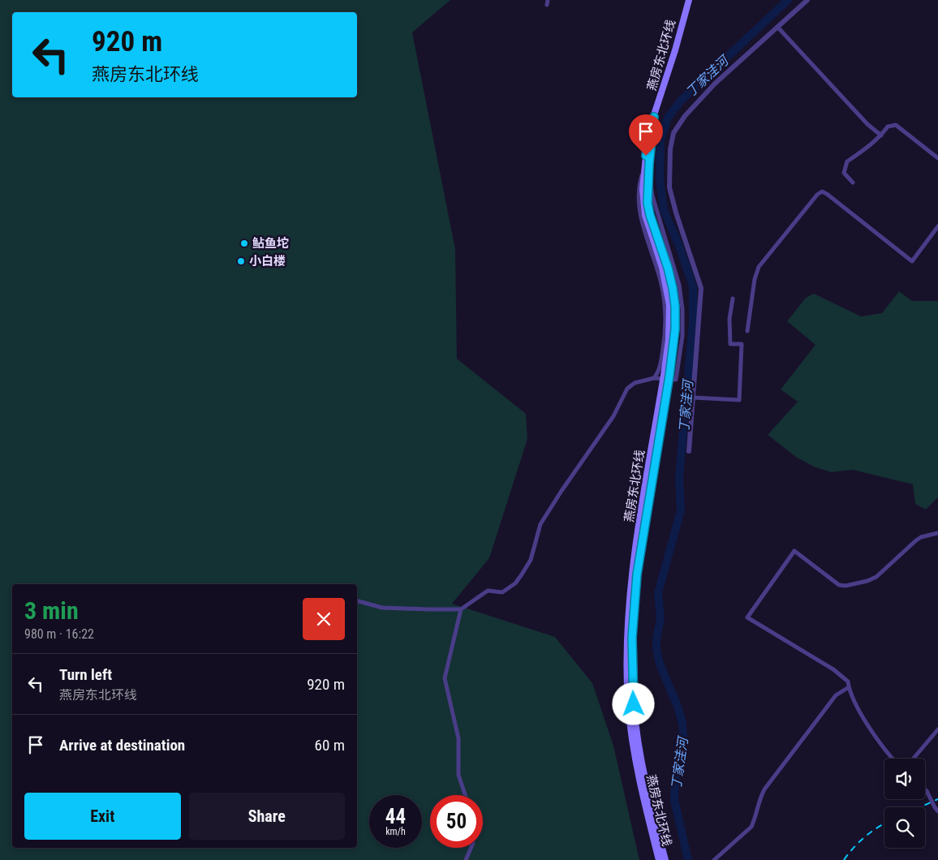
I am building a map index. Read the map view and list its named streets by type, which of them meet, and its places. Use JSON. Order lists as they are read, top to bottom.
{
  "streets": {
    "main road": ["燕房东北环线"]
  },
  "water": ["丁家洼河"],
  "places": ["鲇鱼坨", "小白楼"],
  "page": {
    "turn": ["920 m", "燕房东北环线"],
    "heading": ["3 min", "980 m · 16:22"],
    "list": [
      {
        "name": "Turn left",
        "note": "燕房东北环线",
        "value": "920 m"
      },
      {
        "name": "Arrive at destination",
        "value": "60 m"
      }
    ],
    "buttons": ["Exit", "Share"],
    "speed": "44 km/h",
    "limit": "50"
  }
}
